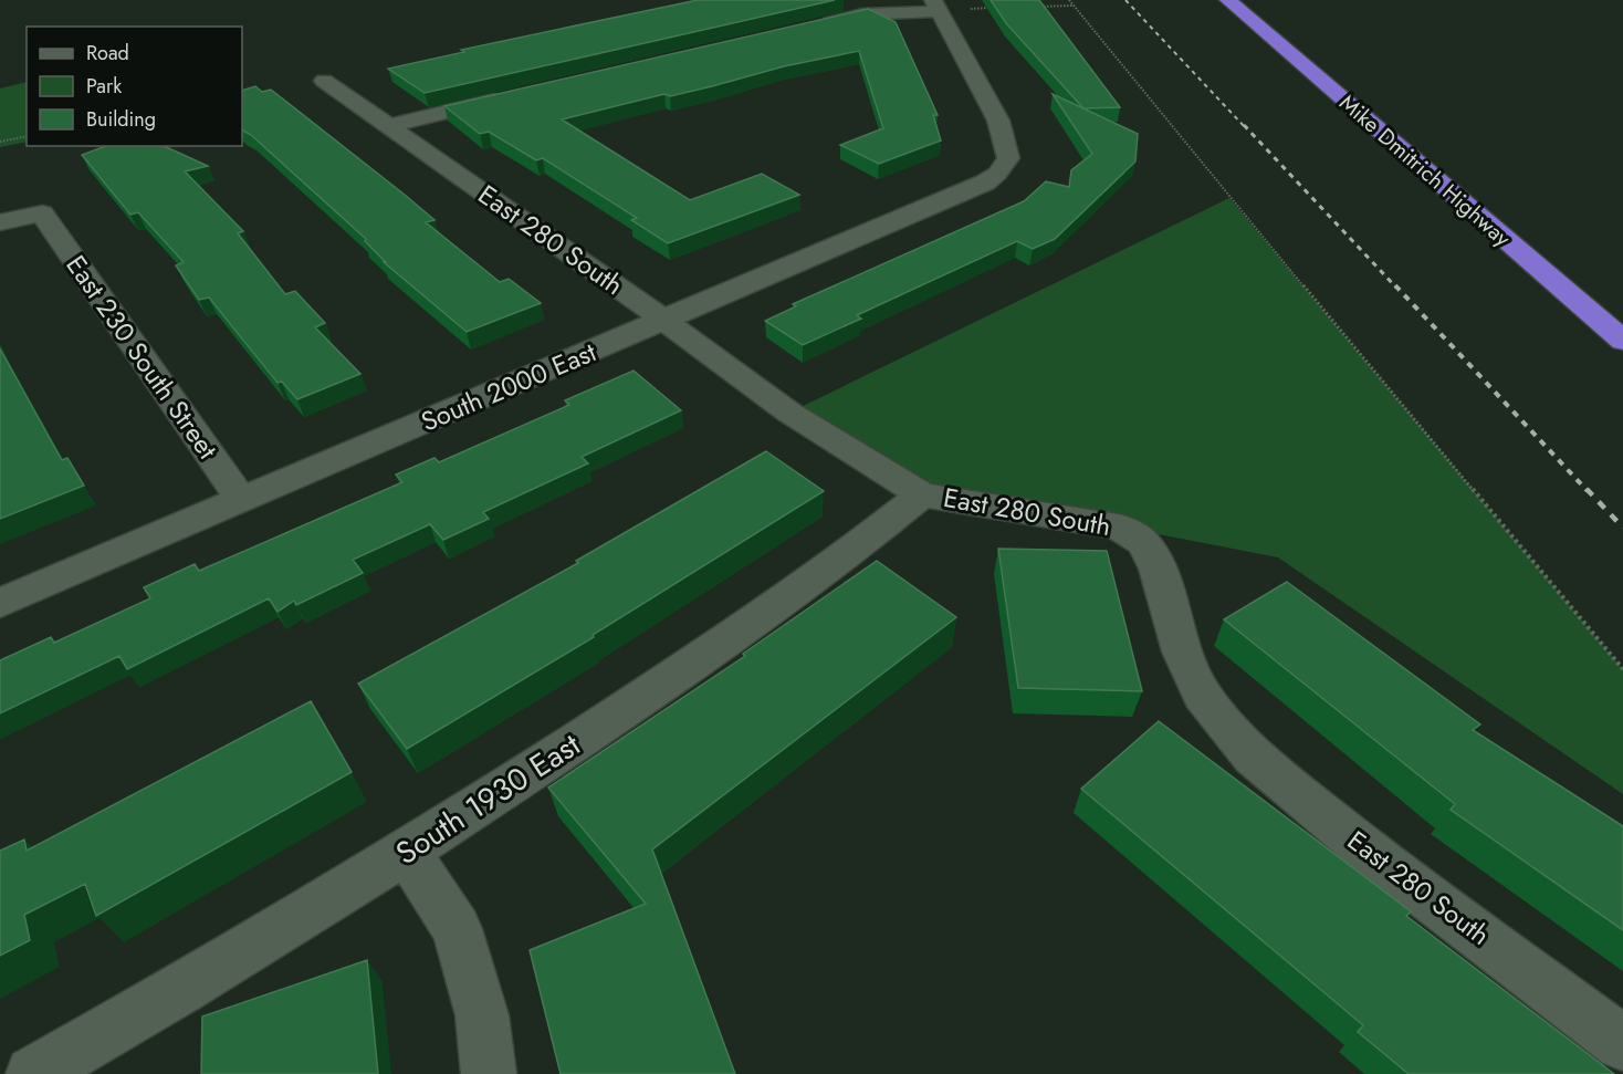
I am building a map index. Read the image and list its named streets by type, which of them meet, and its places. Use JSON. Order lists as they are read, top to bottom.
{
  "streets": {
    "highway": ["Mike Dmitrich Highway"],
    "street": [
      "East 280 South",
      "East 230 South Street",
      "South 2000 East",
      "South 1930 East"
    ]
  },
  "crossings": [
    ["East 280 South", "South 2000 East"],
    ["East 280 South", "South 1930 East"],
    ["East 230 South Street", "South 2000 East"]
  ],
  "legend": ["Road", "Park", "Building"]
}
